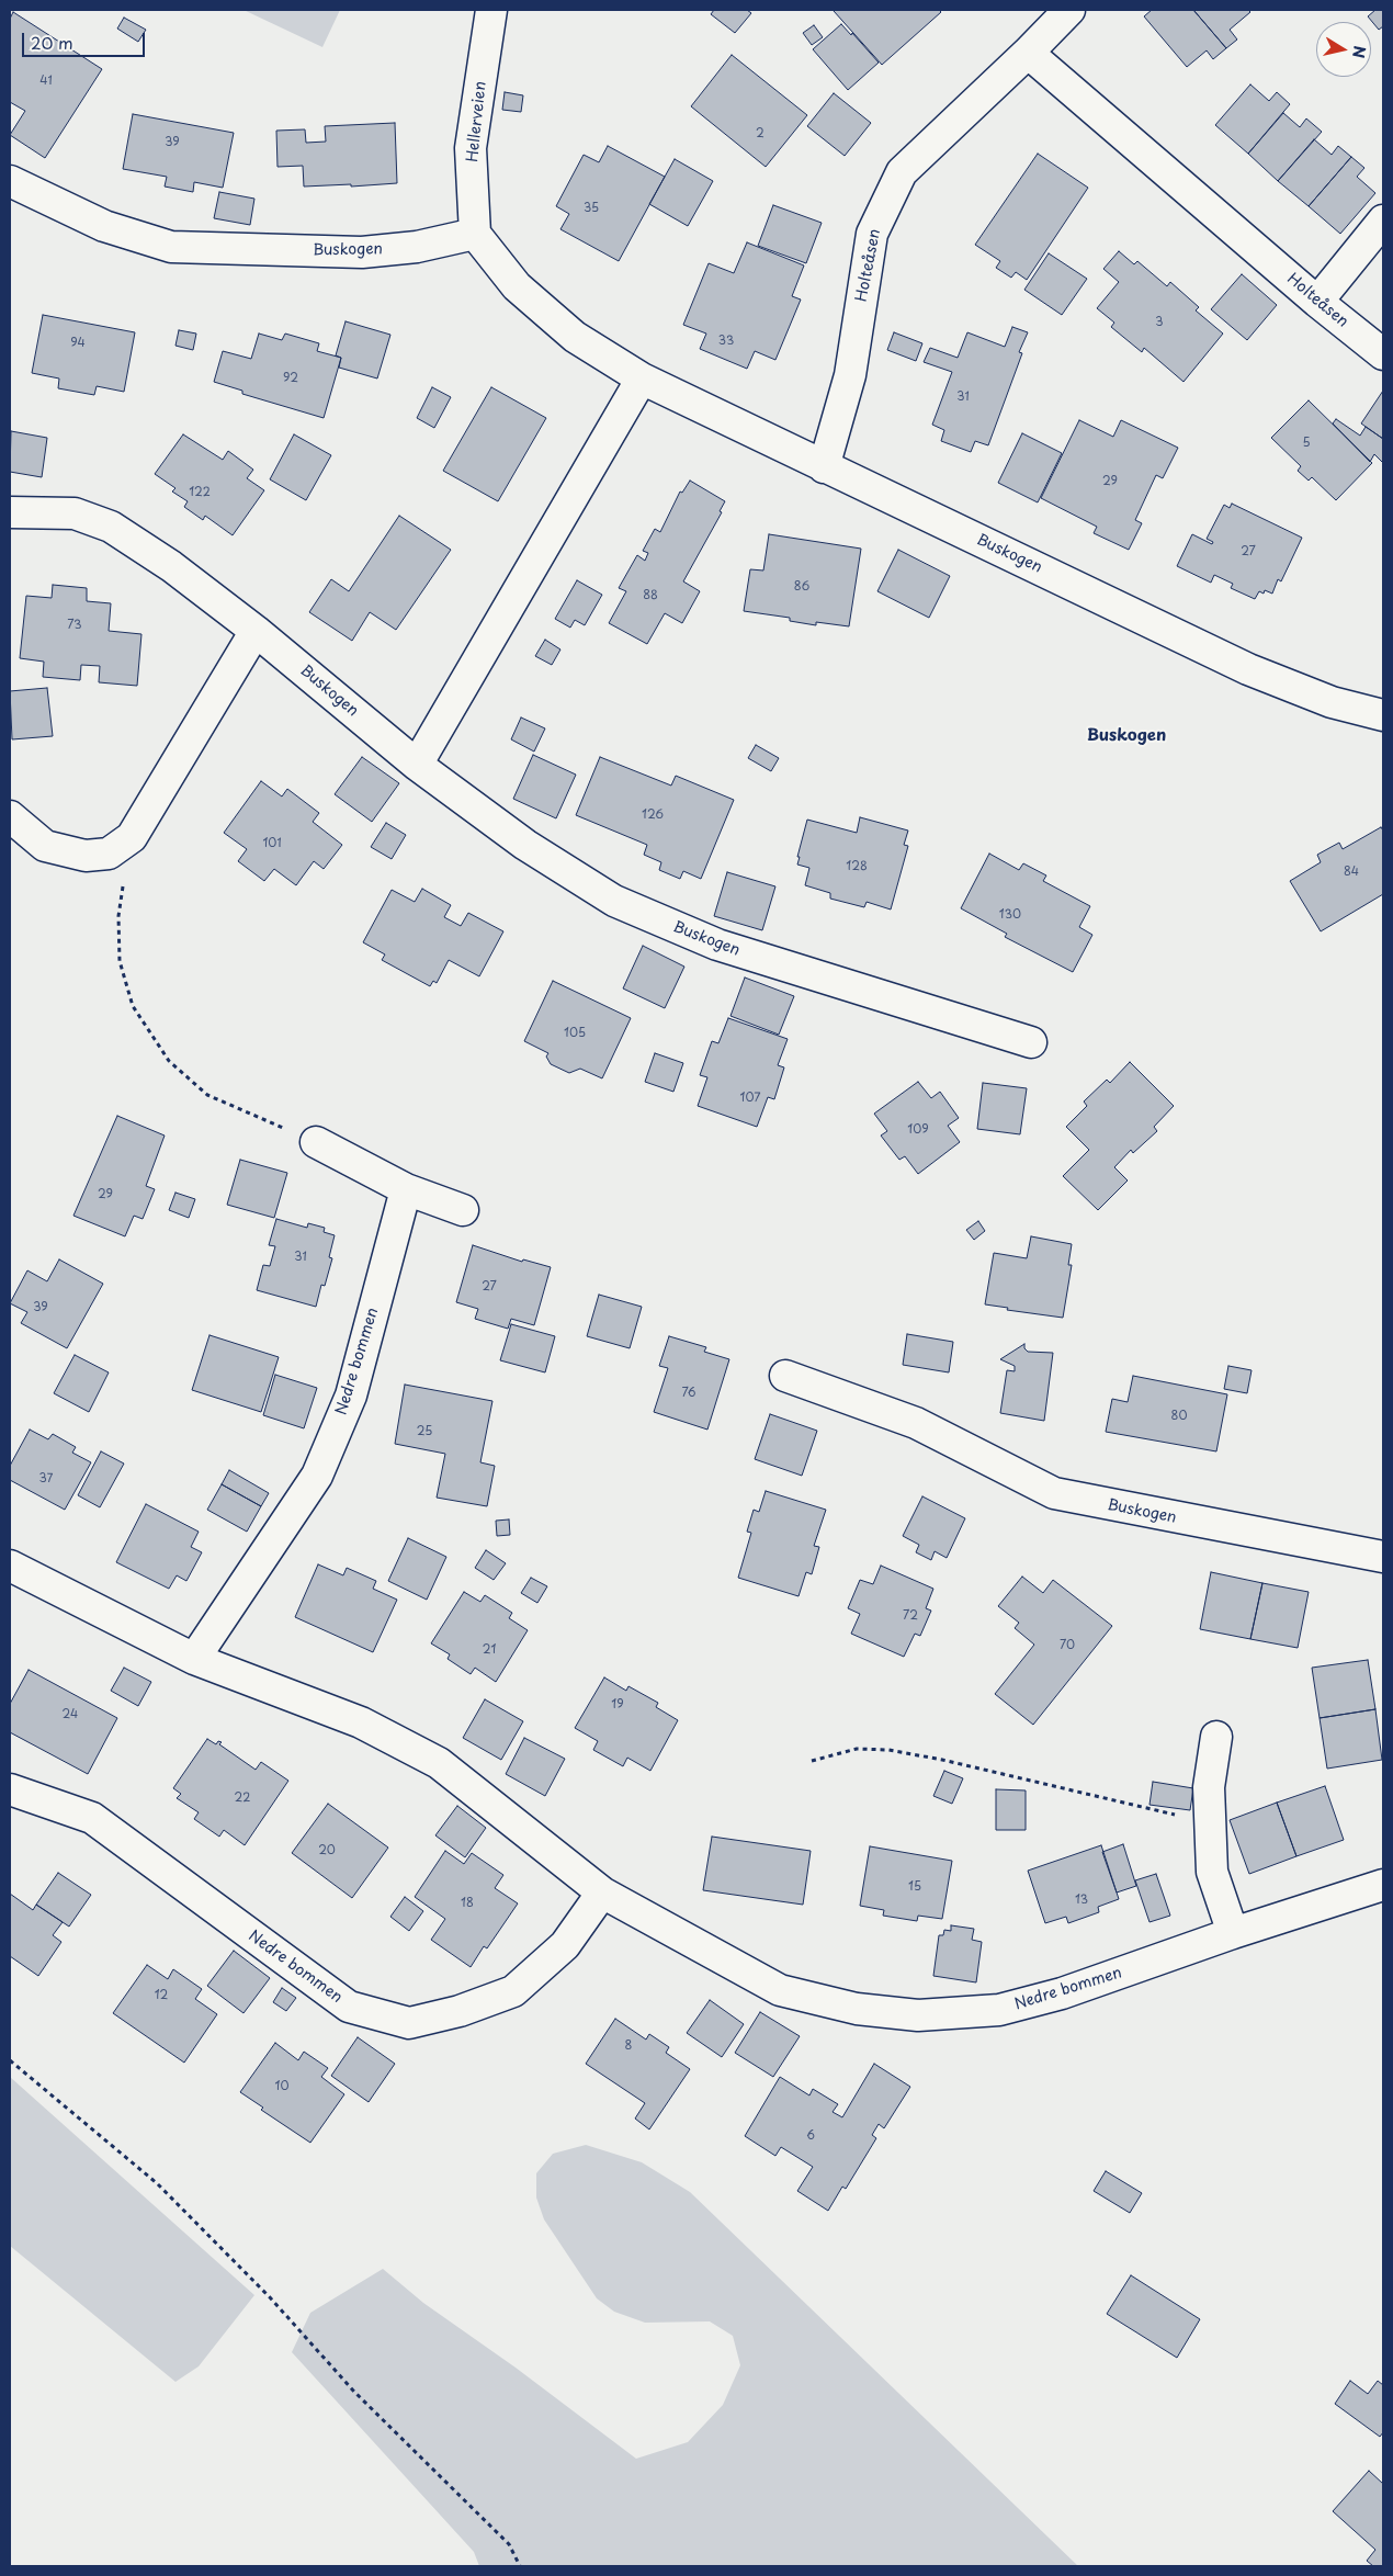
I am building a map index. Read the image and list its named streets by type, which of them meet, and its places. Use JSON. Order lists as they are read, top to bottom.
{
  "streets": {
    "street": [
      "Hellerveien",
      "Buskogen",
      "Holteåsen",
      "Nedre bommen"
    ]
  },
  "crossings": [
    ["Hellerveien", "Buskogen"],
    ["Buskogen", "Holteåsen"]
  ],
  "districts": ["Buskogen"],
  "house_numbers": [
    "41",
    "2",
    "39",
    "35",
    "3",
    "33",
    "94",
    "92",
    "31",
    "5",
    "29",
    "122",
    "27",
    "86",
    "88",
    "73",
    "126",
    "101",
    "128",
    "84",
    "130",
    "105",
    "107",
    "109",
    "29",
    "31",
    "27",
    "39",
    "76",
    "80",
    "25",
    "37",
    "72",
    "70",
    "21",
    "19",
    "24",
    "22",
    "20",
    "15",
    "13",
    "18",
    "12",
    "8",
    "10",
    "6"
  ],
  "scale_bar": "20 m",
  "north": "right"
}
